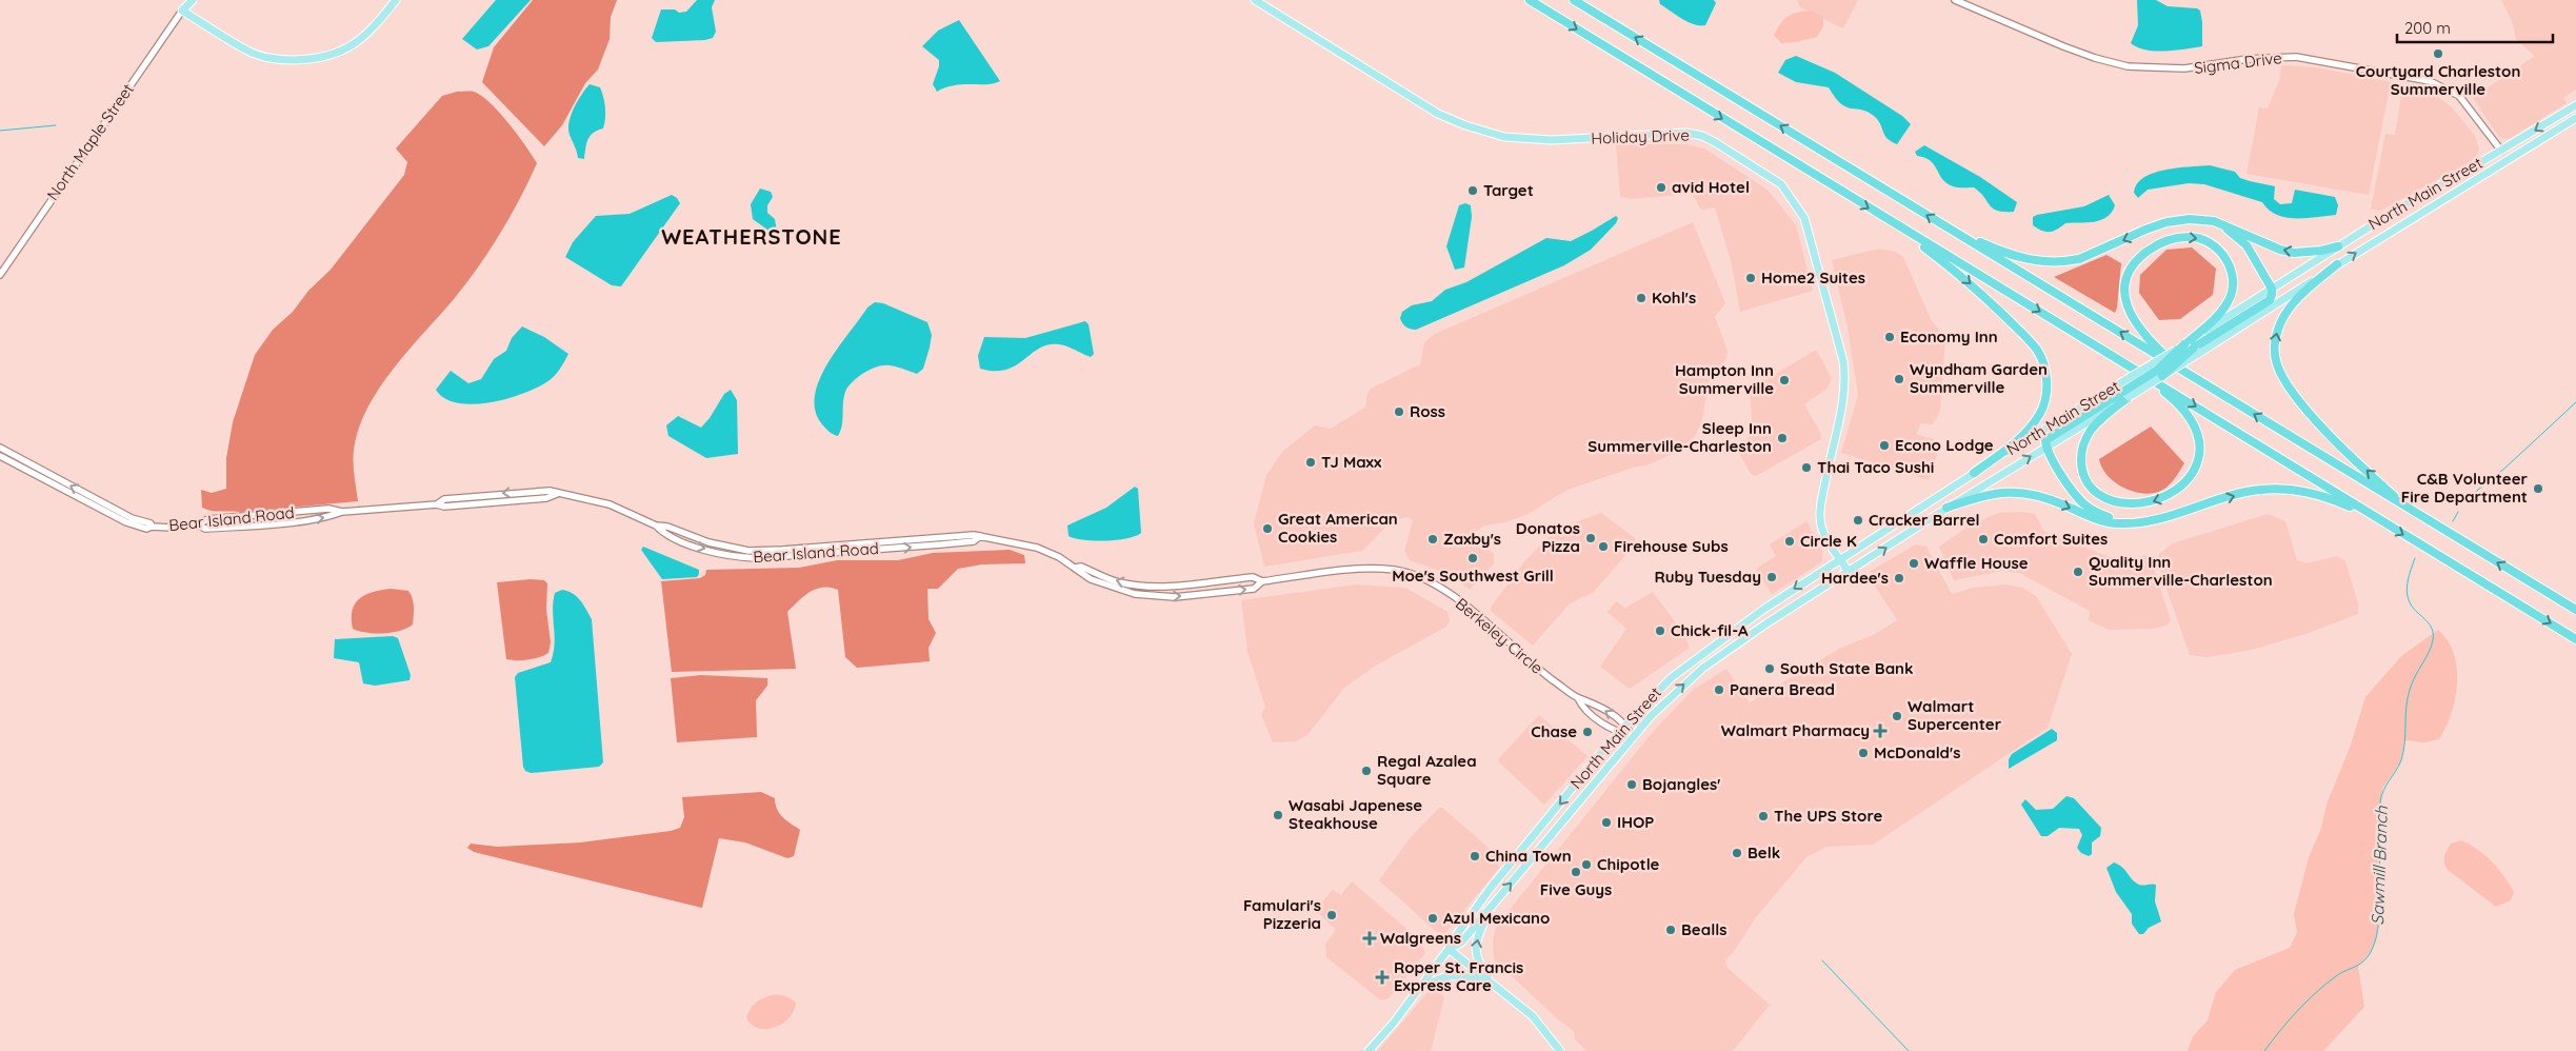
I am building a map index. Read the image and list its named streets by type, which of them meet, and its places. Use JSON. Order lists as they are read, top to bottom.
{
  "streets": {
    "main road": ["Holiday Drive", "North Main Street"],
    "street": [
      "Sigma Drive",
      "North Maple Street",
      "Bear Island Road",
      "Berkeley Circle"
    ]
  },
  "crossings": [
    ["Sigma Drive", "North Main Street"],
    ["Holiday Drive", "North Main Street"],
    ["North Main Street", "Berkeley Circle"],
    ["Bear Island Road", "Berkeley Circle"]
  ],
  "districts": ["WEATHERSTONE"],
  "water": ["Sawmill Branch"],
  "places": {
    "other": [
      "Courtyard Charleston Summerville",
      "avid Hotel",
      "Target",
      "Home2 Suites",
      "Kohl's",
      "Economy Inn",
      "Wyndham Garden Summerville",
      "Hampton Inn Summerville",
      "Ross",
      "Sleep Inn Summerville-Charleston",
      "Econo Lodge",
      "TJ Maxx",
      "Thai Taco Sushi",
      "C&B Volunteer Fire Department",
      "Cracker Barrel",
      "Great American Cookies",
      "Donatos Pizza",
      "Zaxby's",
      "Comfort Suites",
      "Circle K",
      "Firehouse Subs",
      "Moe's Southwest Grill",
      "Waffle House",
      "Quality Inn Summerville-Charleston",
      "Ruby Tuesday",
      "Hardee's",
      "Chick-fil-A",
      "South State Bank",
      "Panera Bread",
      "Walmart Supercenter",
      "Chase",
      "McDonald's",
      "Regal Azalea Square",
      "Bojangles'",
      "Wasabi Japenese Steakhouse",
      "The UPS Store",
      "IHOP",
      "Belk",
      "China Town",
      "Chipotle",
      "Five Guys",
      "Famulari's Pizzeria",
      "Azul Mexicano",
      "Bealls"
    ],
    "health": ["Walmart Pharmacy", "Walgreens", "Roper St. Francis Express Care"]
  },
  "scale_bar": "200 m"
}
